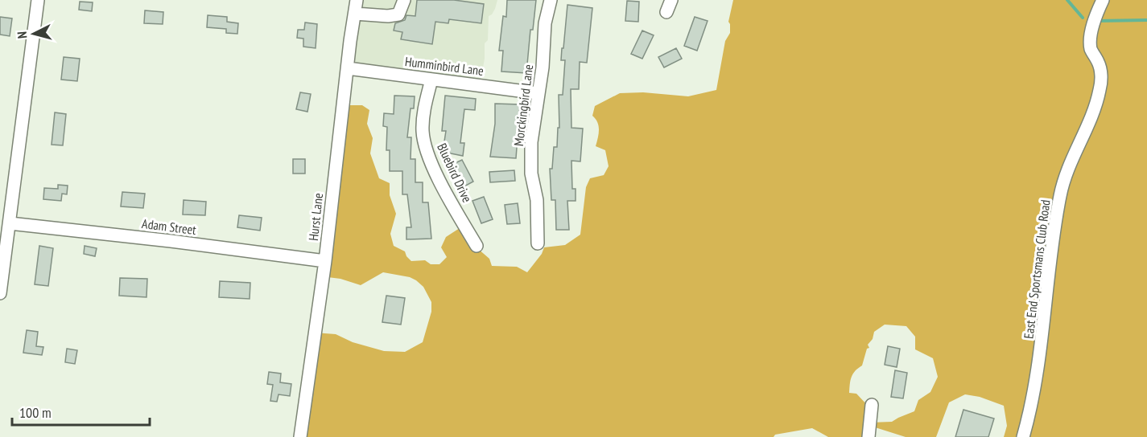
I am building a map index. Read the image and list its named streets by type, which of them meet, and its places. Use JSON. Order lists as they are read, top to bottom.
{
  "streets": {
    "street": [
      "Humminbird Lane",
      "Morckingbird Lane",
      "Bluebird Drive",
      "Hurst Lane",
      "Adam Street",
      "East End Sportsmans Club Road"
    ]
  },
  "crossings": [
    ["Humminbird Lane", "Morckingbird Lane"],
    ["Humminbird Lane", "Bluebird Drive"],
    ["Humminbird Lane", "Hurst Lane"],
    ["Hurst Lane", "Adam Street"]
  ],
  "scale_bar": "100 m",
  "north": "left"
}
